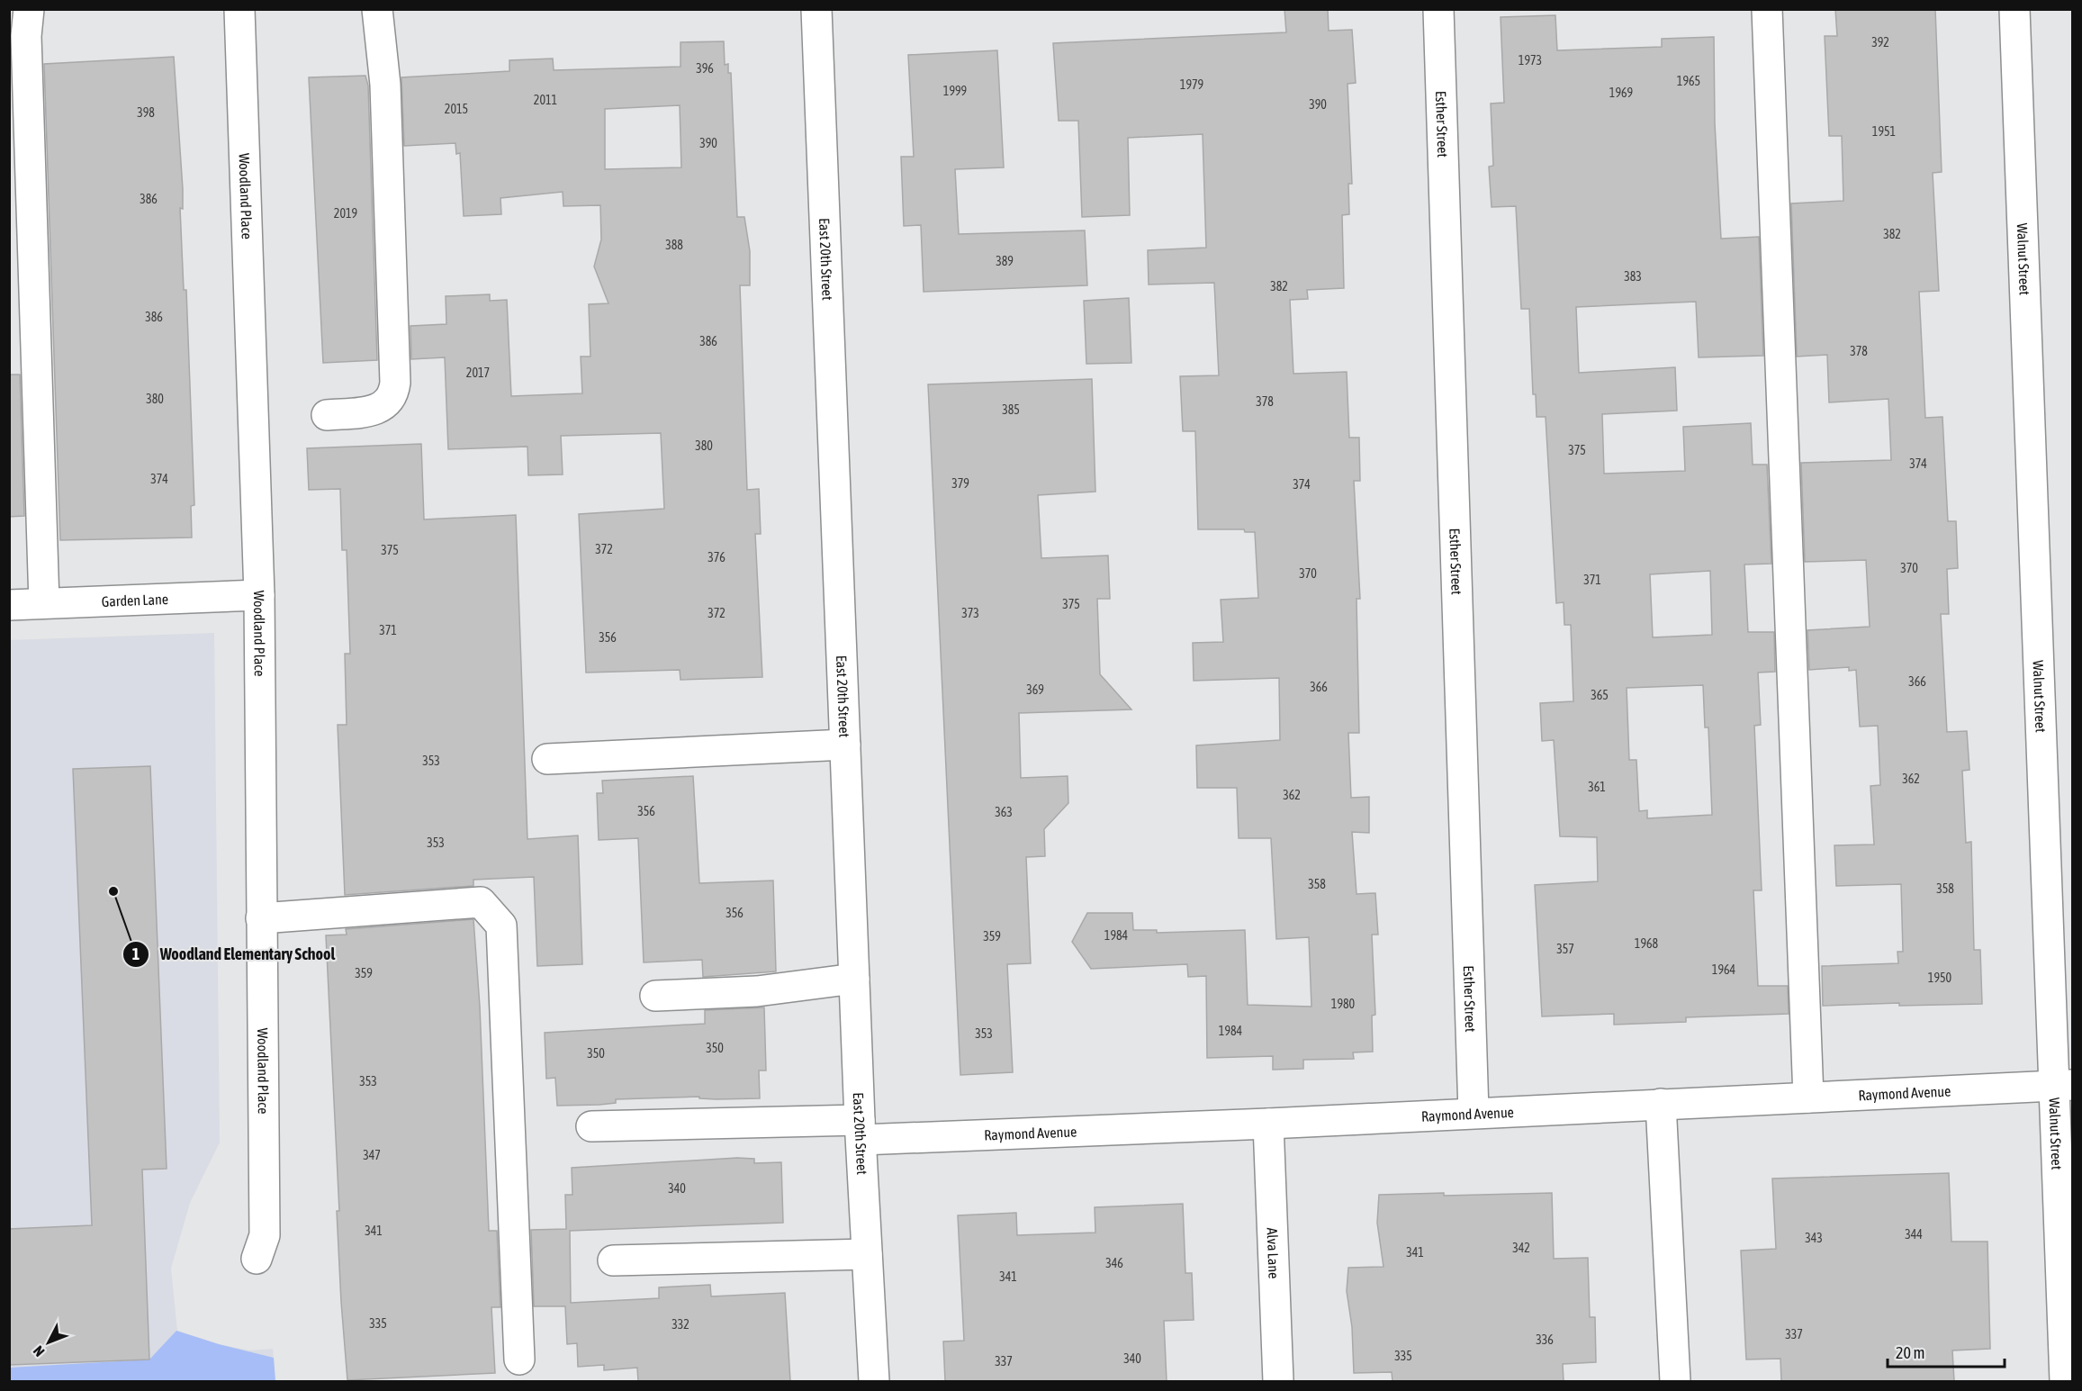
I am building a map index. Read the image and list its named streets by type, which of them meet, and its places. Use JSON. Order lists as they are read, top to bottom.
{
  "streets": {
    "street": [
      "Esther Street",
      "Woodland Place",
      "East 20th Street",
      "Walnut Street",
      "Garden Lane",
      "Raymond Avenue",
      "Alva Lane"
    ]
  },
  "crossings": [
    ["Esther Street", "Raymond Avenue"],
    ["Woodland Place", "Garden Lane"],
    ["East 20th Street", "Raymond Avenue"],
    ["Walnut Street", "Raymond Avenue"],
    ["Raymond Avenue", "Alva Lane"]
  ],
  "places": ["Woodland Elementary School"],
  "house_numbers": [
    "392",
    "1973",
    "396",
    "1965",
    "1979",
    "1999",
    "1969",
    "2011",
    "390",
    "2015",
    "398",
    "1951",
    "390",
    "386",
    "2019",
    "382",
    "388",
    "389",
    "383",
    "382",
    "386",
    "386",
    "378",
    "2017",
    "380",
    "378",
    "385",
    "380",
    "375",
    "374",
    "374",
    "379",
    "374",
    "372",
    "375",
    "376",
    "370",
    "370",
    "371",
    "375",
    "372",
    "373",
    "371",
    "356",
    "366",
    "366",
    "369",
    "365",
    "353",
    "362",
    "361",
    "362",
    "356",
    "363",
    "353",
    "358",
    "358",
    "356",
    "1984",
    "359",
    "1968",
    "357",
    "1964",
    "359",
    "1950",
    "1980",
    "1984",
    "353",
    "350",
    "350",
    "353",
    "347",
    "340",
    "341",
    "344",
    "343",
    "342",
    "341",
    "346",
    "341",
    "335",
    "332",
    "337",
    "336",
    "335",
    "340",
    "337"
  ],
  "scale_bar": "20 m",
  "north": "bottom left"
}
